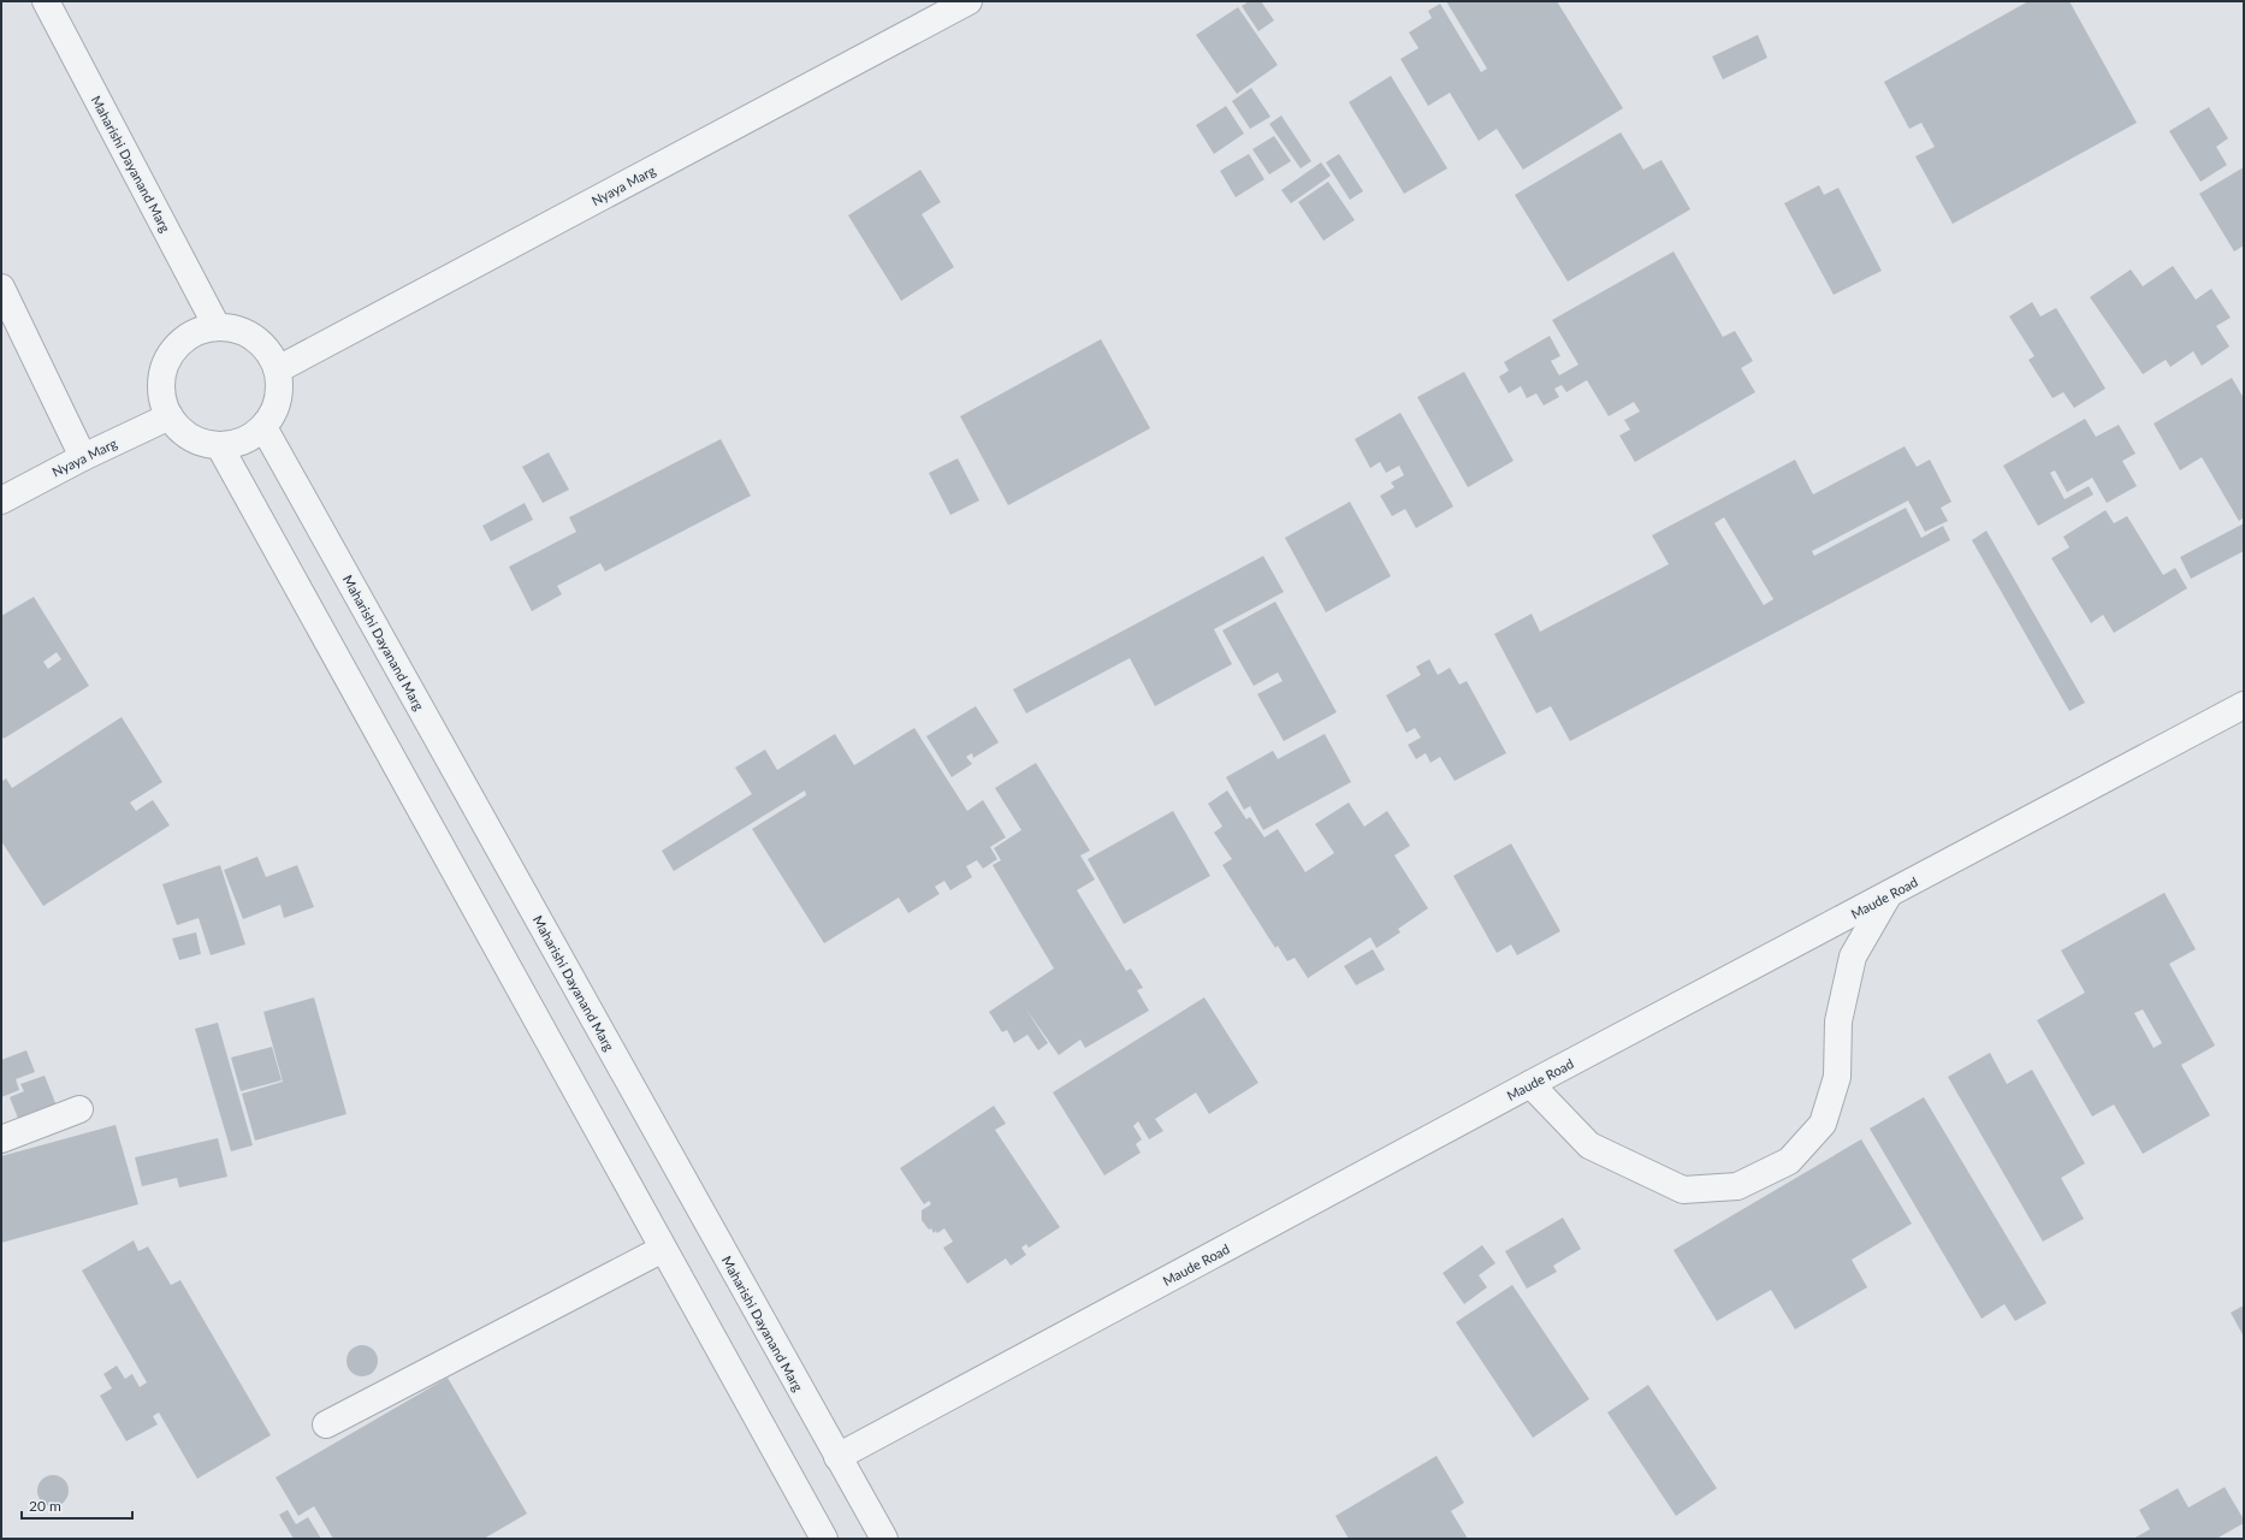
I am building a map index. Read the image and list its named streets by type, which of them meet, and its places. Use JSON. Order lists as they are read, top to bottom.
{
  "streets": {
    "street": ["Maharishi Dayanand Marg", "Nyaya Marg", "Maude Road"]
  },
  "crossings": [
    ["Maharishi Dayanand Marg", "Nyaya Marg"],
    ["Maharishi Dayanand Marg", "Maude Road"]
  ],
  "scale_bar": "20 m"
}
